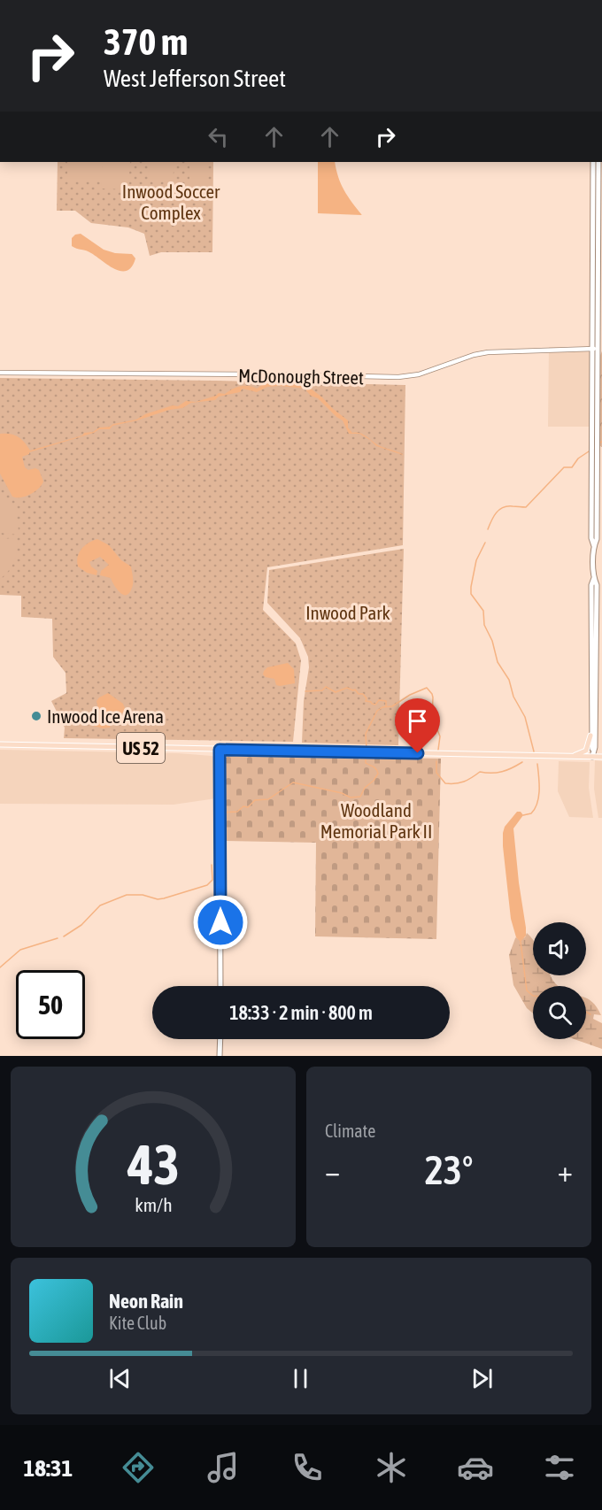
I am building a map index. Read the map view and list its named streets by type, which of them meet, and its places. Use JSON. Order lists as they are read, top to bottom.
{
  "streets": {
    "main road": ["US 52"],
    "street": ["McDonough Street"]
  },
  "parks": ["Inwood Soccer Complex", "Inwood Park", "Woodland Memorial Park II"],
  "places": ["Inwood Ice Arena"],
  "page": {
    "turn": ["370 m", "West Jefferson Street"],
    "limit": "50",
    "trip": "18:33 · 2 min · 800 m",
    "tile": "Climate",
    "heat": ["−", "23°", "+"],
    "song": ["Neon Rain", "Kite Club"],
    "tabs": "18:31",
    "gauge": ["43", "km/h"]
  }
}
